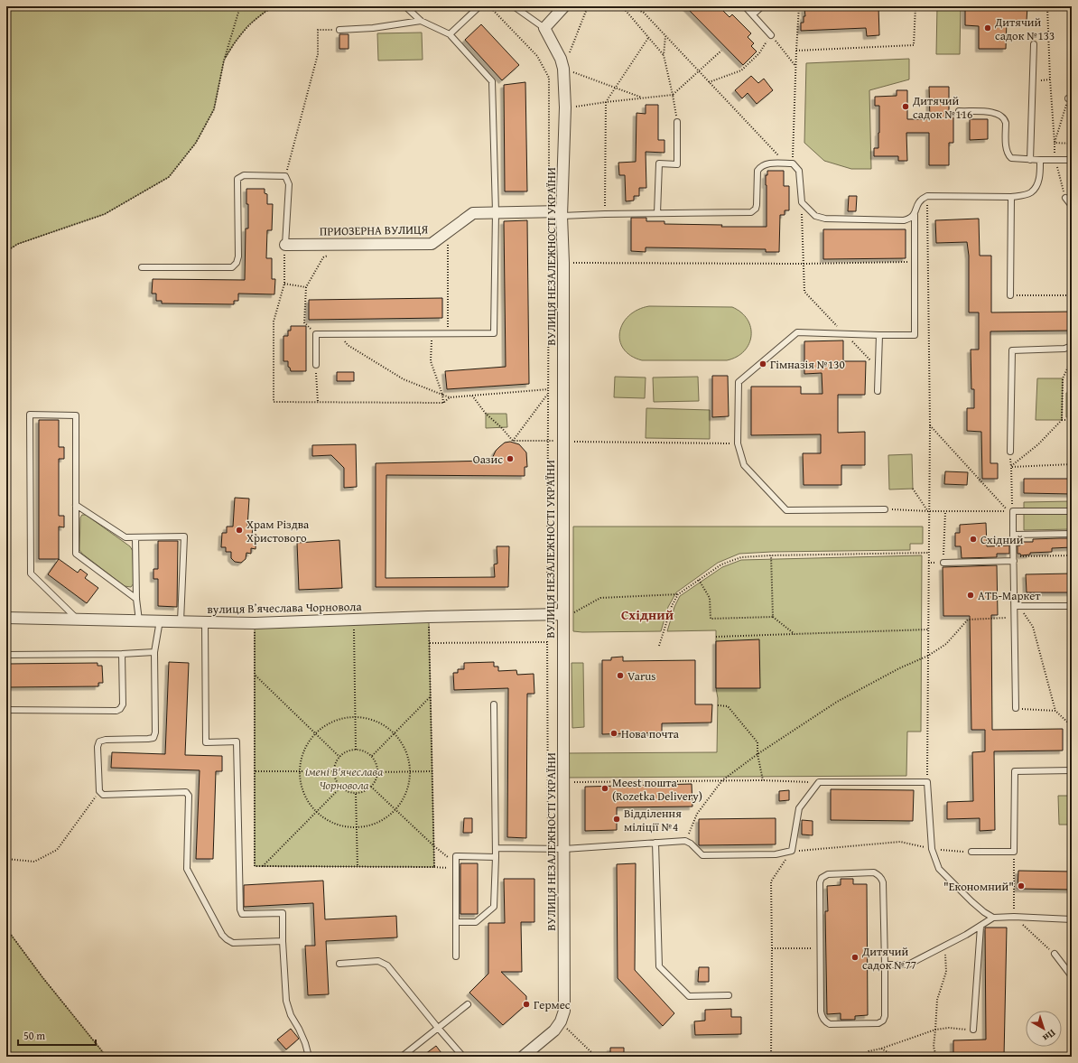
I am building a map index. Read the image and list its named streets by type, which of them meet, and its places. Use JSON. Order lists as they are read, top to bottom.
{
  "streets": {
    "street": ["ПРИОЗЕРНА ВУЛИЦЯ", "ВУЛИЦЯ НЕЗАЛЕЖНОСТІ УКРАЇНИ", "вулиця Вʼячеслава Чорновола"]
  },
  "crossings": [
    ["ПРИОЗЕРНА ВУЛИЦЯ", "ВУЛИЦЯ НЕЗАЛЕЖНОСТІ УКРАЇНИ"],
    ["ВУЛИЦЯ НЕЗАЛЕЖНОСТІ УКРАЇНИ", "вулиця Вʼячеслава Чорновола"]
  ],
  "districts": ["Східний"],
  "parks": ["імені В'ячеслава Чорновола"],
  "places": [
    "Дитячий садок №133",
    "Дитячий садок №116",
    "Гімназія №130",
    "Оазис",
    "Храм Різдва Христового",
    "Східний",
    "АТБ-Маркет",
    "Varus",
    "Нова почта",
    "Meest пошта (Rozetka Delivery)",
    "Відділення міліції №4",
    "\"Економний\"",
    "Дитячий садок №77",
    "Гермес"
  ],
  "scale_bar": "50 m",
  "north": "bottom right"
}
